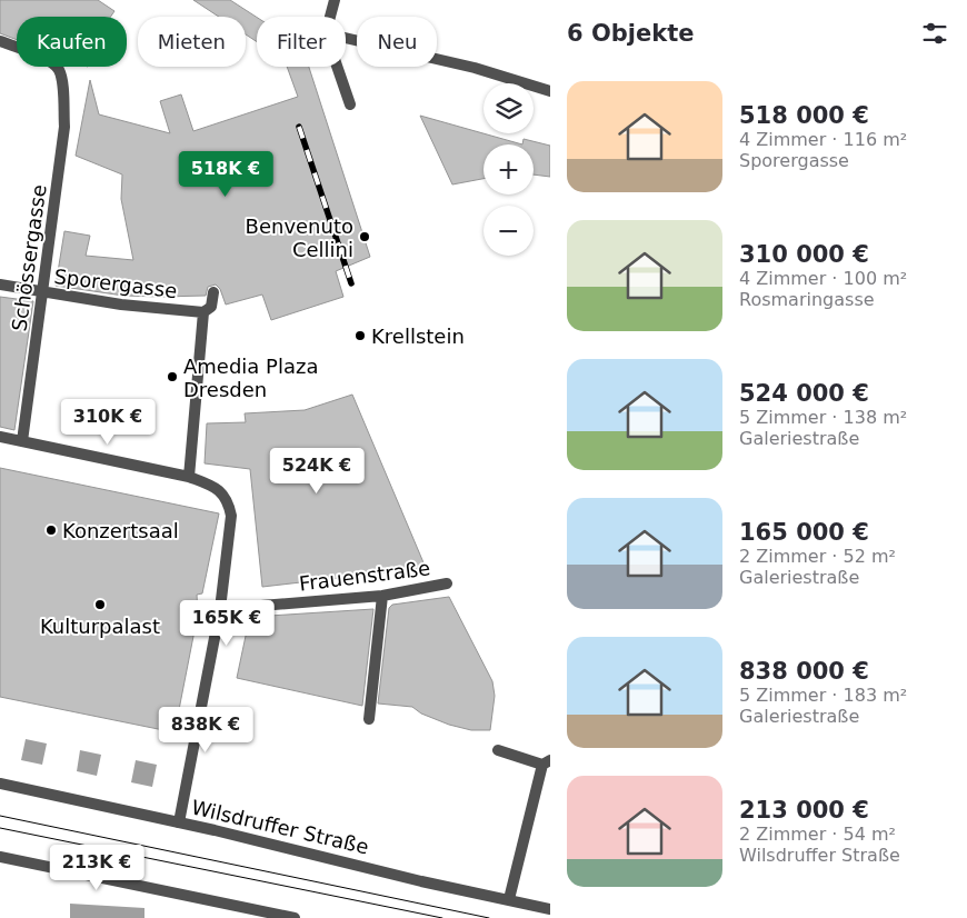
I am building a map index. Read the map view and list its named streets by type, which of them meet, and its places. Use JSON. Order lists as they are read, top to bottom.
{
  "streets": {
    "street": [
      "Schössergasse",
      "Sporergasse",
      "Frauenstraße",
      "Wilsdruffer Straße"
    ]
  },
  "crossings": [
    ["Schössergasse", "Sporergasse"]
  ],
  "places": [
    "Benvenuto Cellini",
    "Krellstein",
    "Amedia Plaza Dresden",
    "Konzertsaal",
    "Kulturpalast"
  ],
  "page": {
    "heading": "6 Objekte",
    "chip": [
      "Kaufen",
      "Mieten",
      "Filter",
      "Neu"
    ],
    "list": [
      {
        "name": "518 000 €",
        "note": "4 Zimmer · 116 m² · Sporergasse"
      },
      {
        "name": "310 000 €",
        "note": "4 Zimmer · 100 m² · Rosmaringasse"
      },
      {
        "name": "524 000 €",
        "note": "5 Zimmer · 138 m² · Galeriestraße"
      },
      {
        "name": "165 000 €",
        "note": "2 Zimmer · 52 m² · Galeriestraße"
      },
      {
        "name": "838 000 €",
        "note": "5 Zimmer · 183 m² · Galeriestraße"
      },
      {
        "name": "213 000 €",
        "note": "2 Zimmer · 54 m² · Wilsdruffer Straße"
      }
    ],
    "map_buttons": ["+", "−"],
    "price": [
      "518K €",
      "310K €",
      "524K €",
      "165K €",
      "838K €",
      "213K €"
    ]
  }
}
